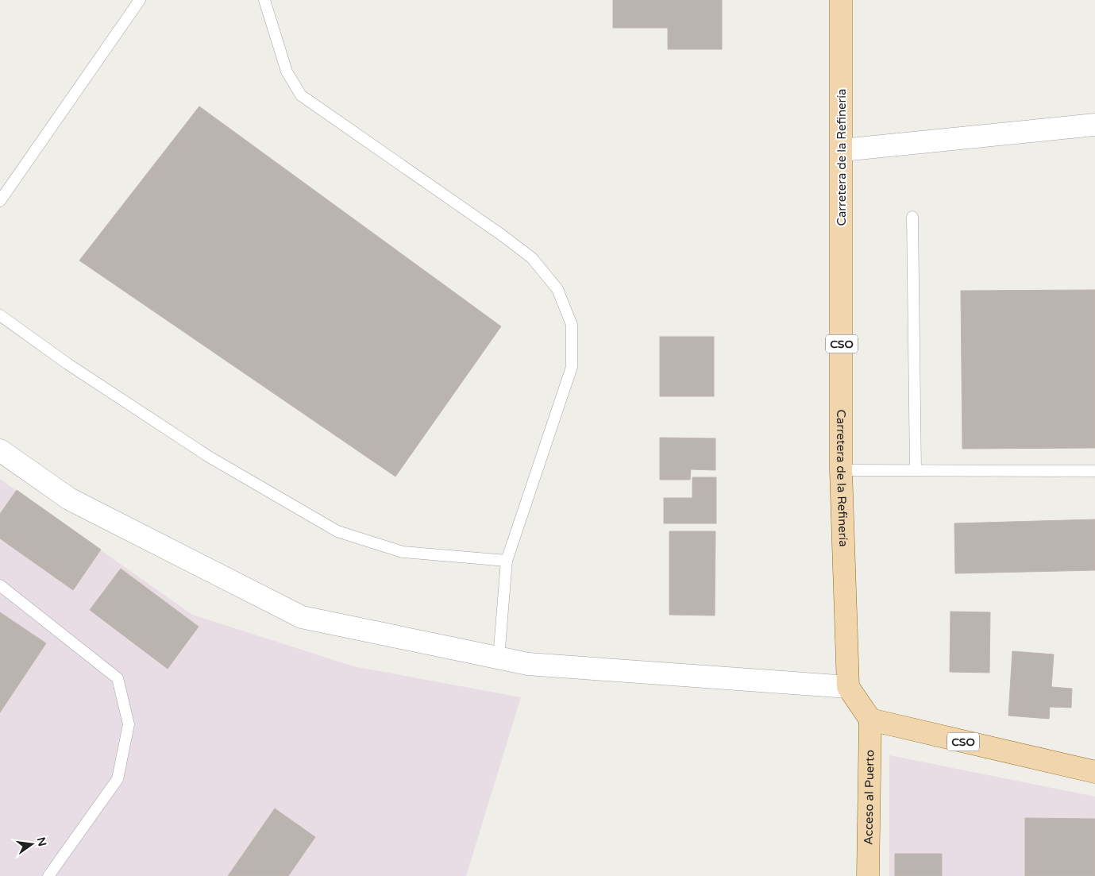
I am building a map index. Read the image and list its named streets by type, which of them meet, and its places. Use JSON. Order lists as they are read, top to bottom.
{
  "streets": {
    "main road": ["Carretera de la Refinería", "CSO", "Acceso al Puerto"]
  },
  "crossings": [
    ["CSO", "Acceso al Puerto"]
  ],
  "north": "right"
}
